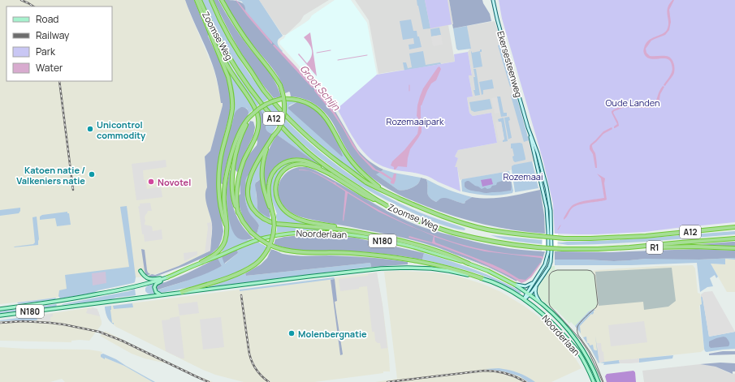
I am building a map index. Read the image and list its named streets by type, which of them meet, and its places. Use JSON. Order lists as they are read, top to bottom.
{
  "streets": {
    "highway": [
      "Zoomse Weg",
      "A12",
      "Noorderlaan",
      "N180",
      "R1"
    ],
    "main road": ["Ekersesteenweg"]
  },
  "crossings": [
    ["Zoomse Weg", "R1"],
    ["Ekersesteenweg", "Noorderlaan"]
  ],
  "water": ["Groot Schijn"],
  "parks": ["Oude Landen", "Rozemaaipark", "Rozemaai"],
  "places": [
    "Unicontrol commodity",
    "Katoen natie / Valkeniers natie",
    "Novotel",
    "Molenbergnatie"
  ],
  "legend": [
    "Road",
    "Railway",
    "Park",
    "Water"
  ]
}
